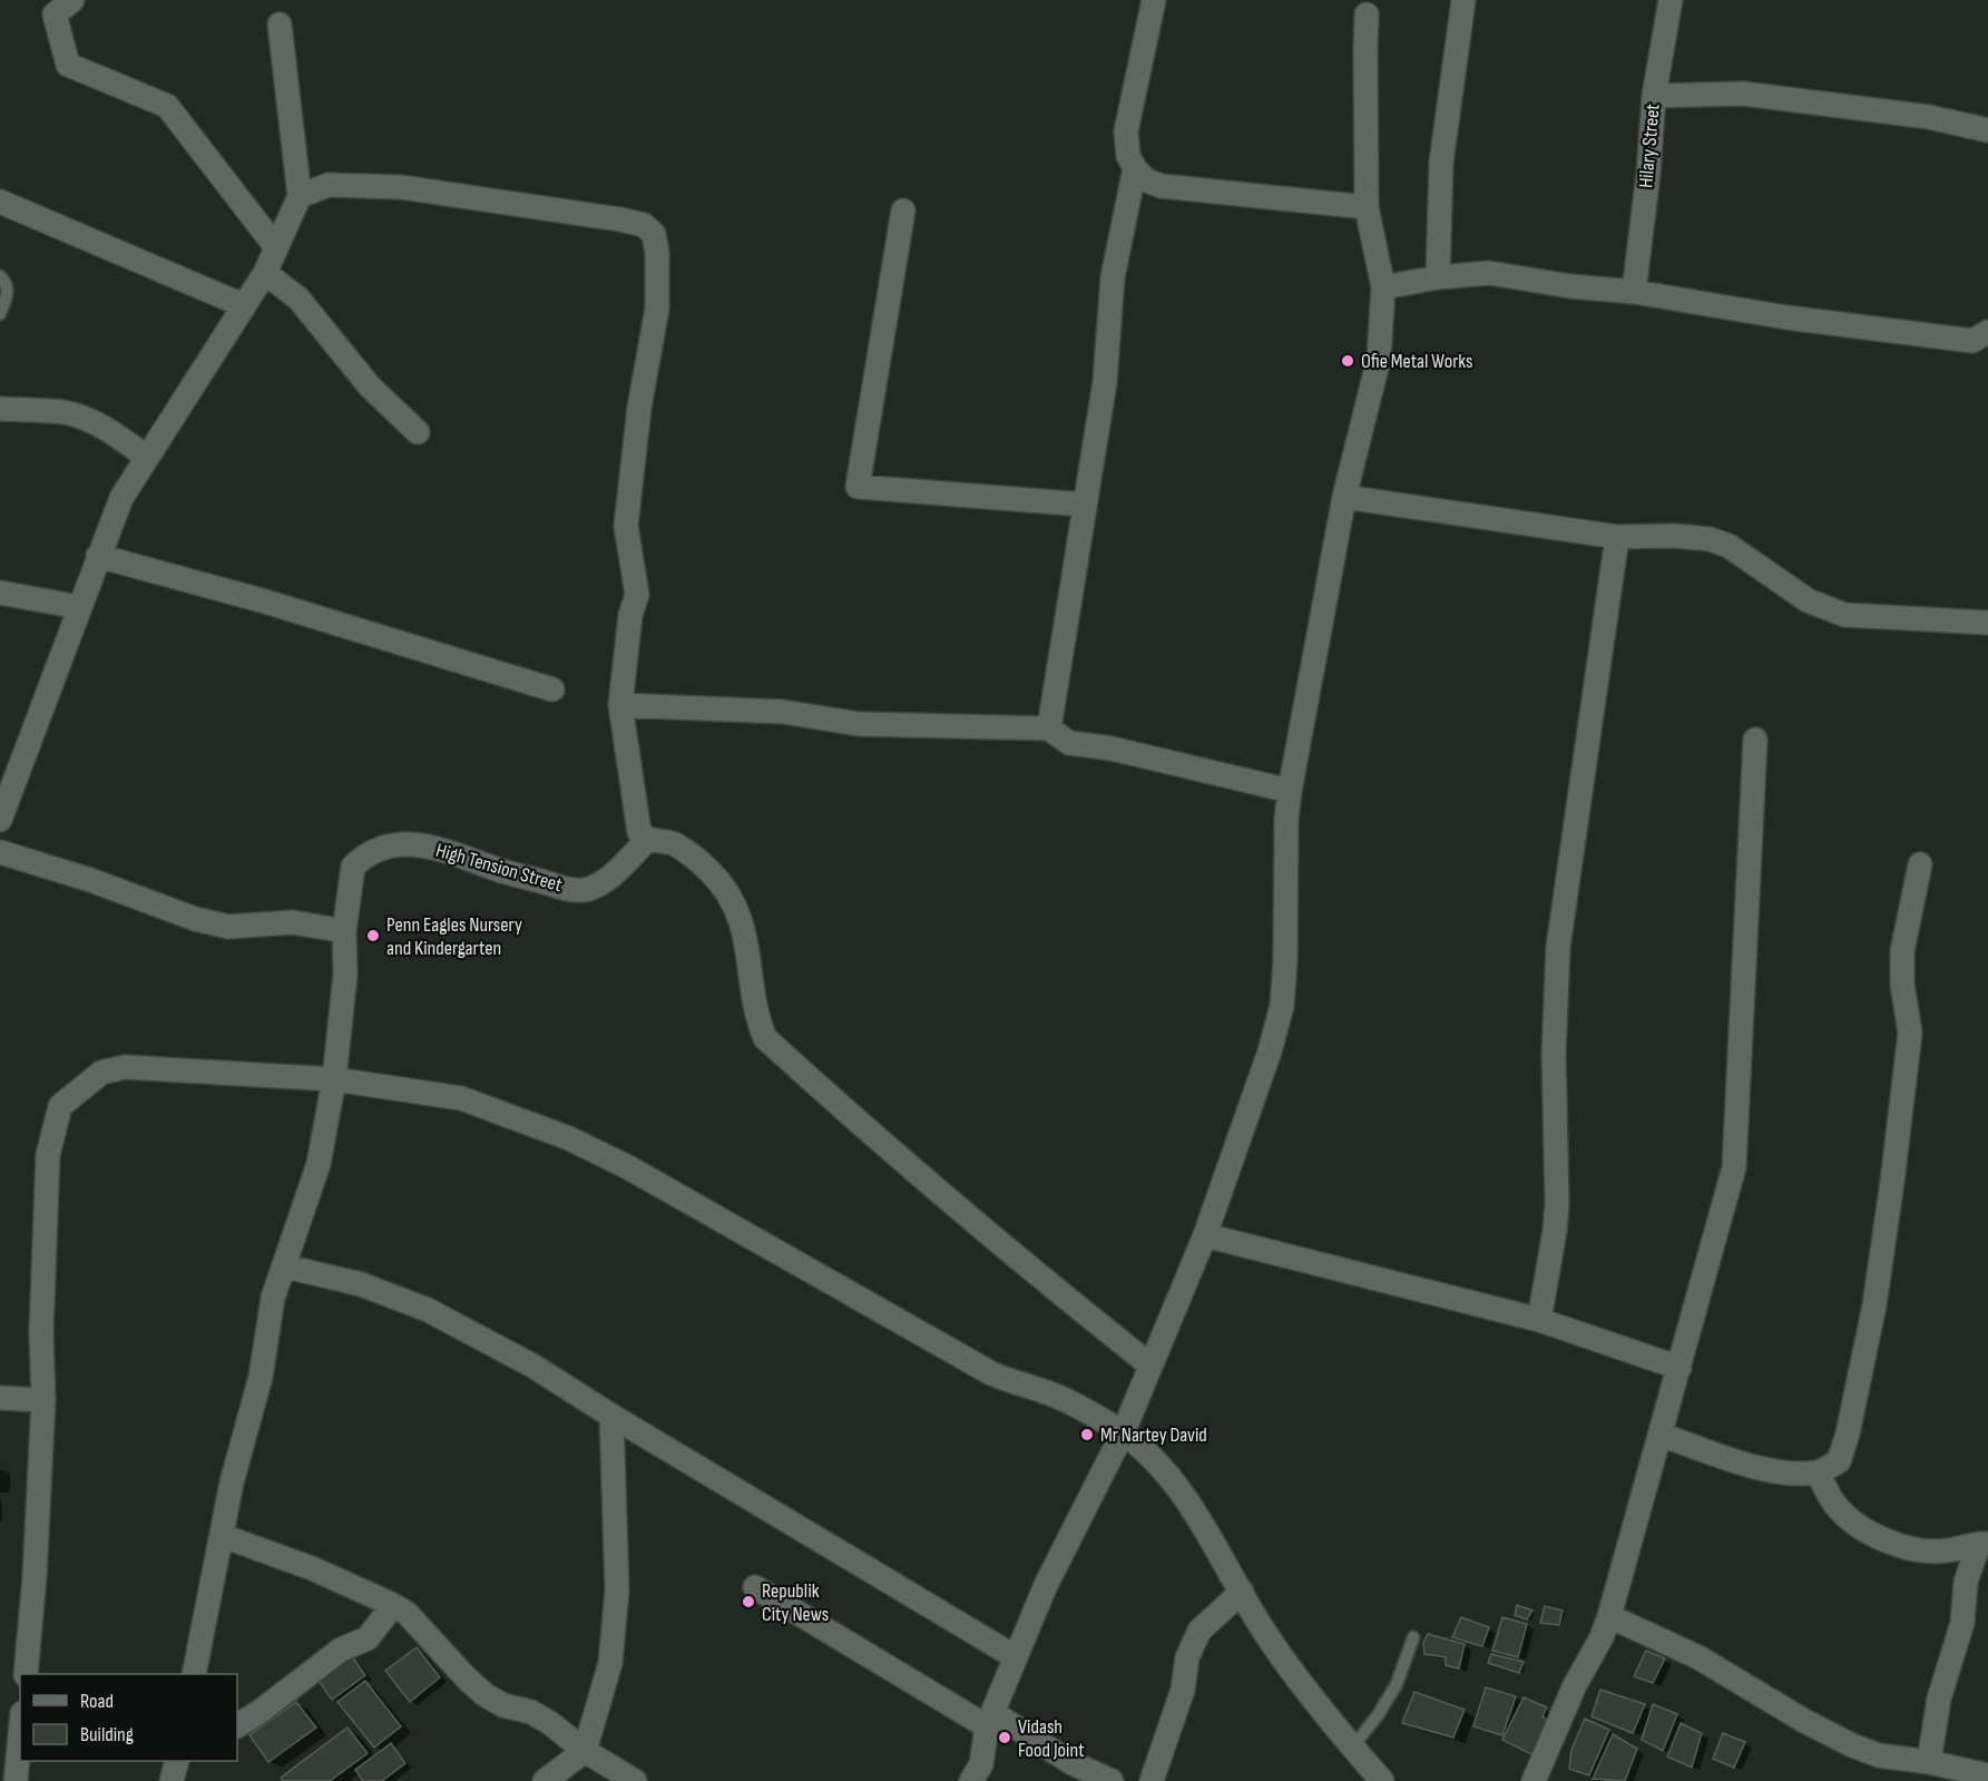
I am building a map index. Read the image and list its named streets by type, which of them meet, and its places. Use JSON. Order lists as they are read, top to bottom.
{
  "streets": {
    "street": ["Hilary Street", "High Tension Street"]
  },
  "places": [
    "Ofie Metal Works",
    "Penn Eagles Nursery and Kindergarten",
    "Mr Nartey David",
    "Republik City News",
    "Vidash Food Joint"
  ],
  "legend": ["Road", "Building"]
}
